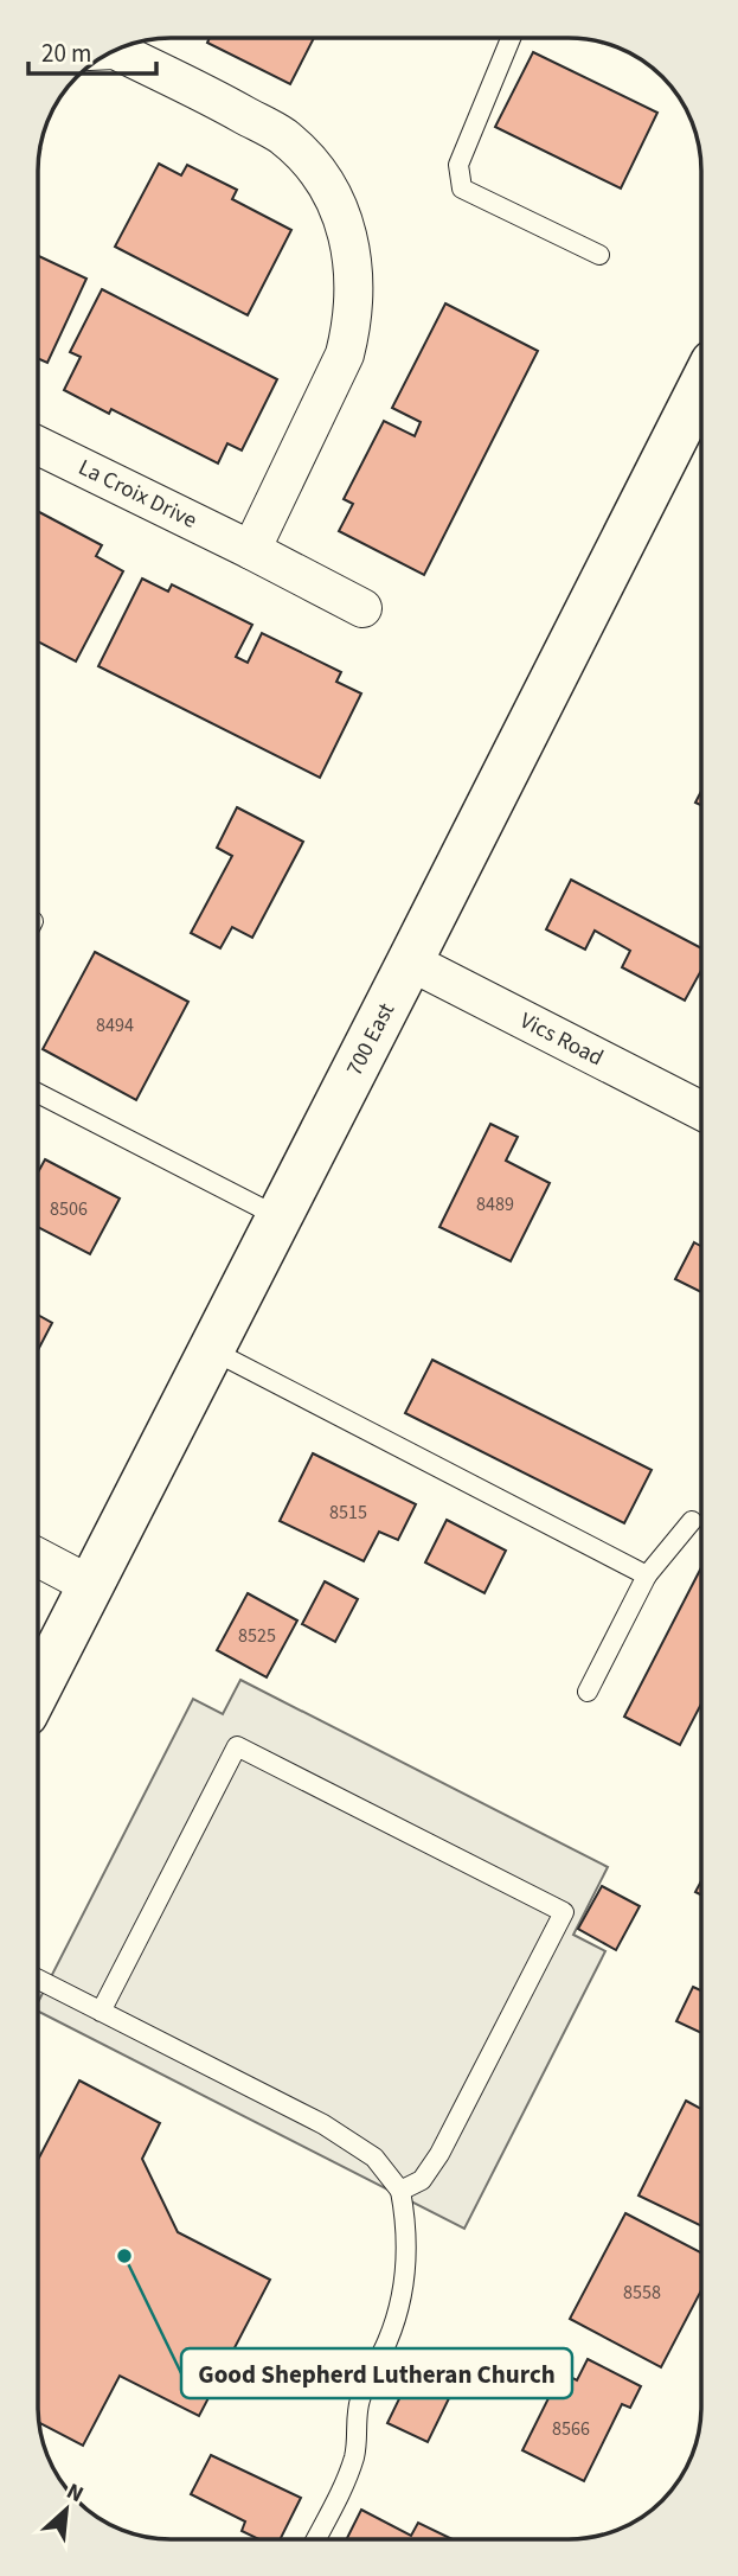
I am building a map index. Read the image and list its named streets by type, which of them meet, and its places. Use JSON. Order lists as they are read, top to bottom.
{
  "streets": {
    "main road": ["700 East"],
    "street": ["La Croix Drive", "Vics Road"]
  },
  "crossings": [
    ["700 East", "Vics Road"]
  ],
  "places": ["Good Shepherd Lutheran Church"],
  "house_numbers": [
    "8494",
    "8489",
    "8506",
    "8515",
    "8525",
    "8558",
    "8566"
  ],
  "scale_bar": "20 m",
  "north": "top right"
}
